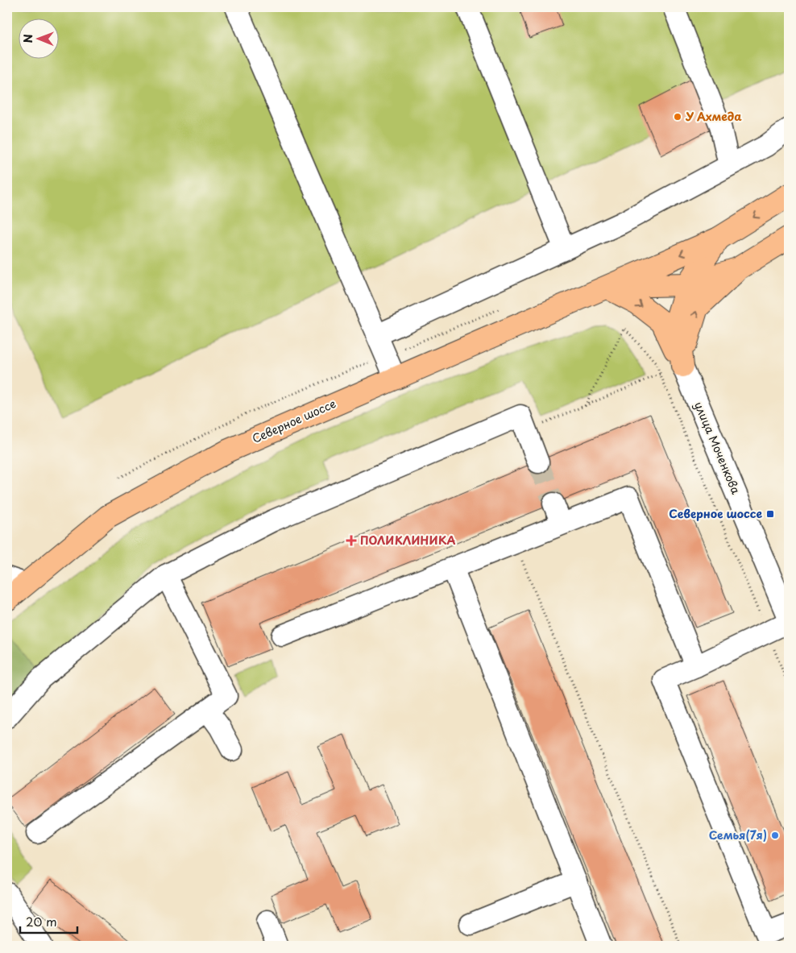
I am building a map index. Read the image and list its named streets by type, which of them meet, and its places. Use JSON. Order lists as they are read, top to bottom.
{
  "streets": {
    "main road": ["Северное шоссе"],
    "street": ["улица Моченкова"]
  },
  "places": {
    "other": ["У Ахмеда", "Семья(7я)"],
    "transit": ["Северное шоссе"],
    "health": ["ПОЛИКЛИНИКА"]
  },
  "scale_bar": "20 m",
  "north": "left"
}
